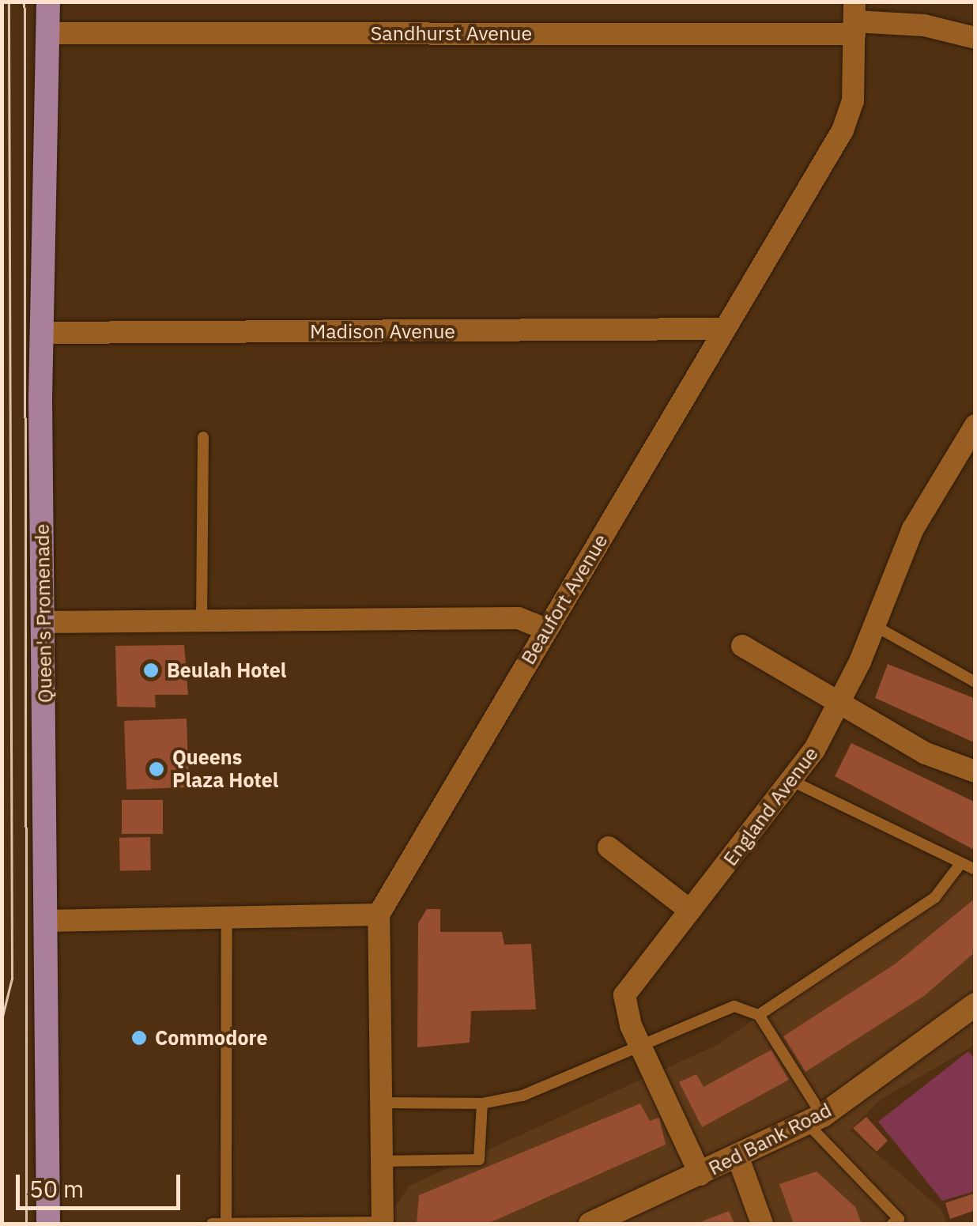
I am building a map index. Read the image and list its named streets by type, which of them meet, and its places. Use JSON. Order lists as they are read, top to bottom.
{
  "streets": {
    "main road": ["Queen's Promenade"],
    "street": [
      "Sandhurst Avenue",
      "Madison Avenue",
      "Beaufort Avenue",
      "England Avenue",
      "Red Bank Road"
    ]
  },
  "crossings": [
    ["Sandhurst Avenue", "Beaufort Avenue"],
    ["Sandhurst Avenue", "Queen's Promenade"],
    ["Madison Avenue", "Beaufort Avenue"],
    ["Madison Avenue", "Queen's Promenade"],
    ["England Avenue", "Red Bank Road"]
  ],
  "places": ["Beulah Hotel", "Queens Plaza Hotel", "Commodore"],
  "scale_bar": "50 m"
}
